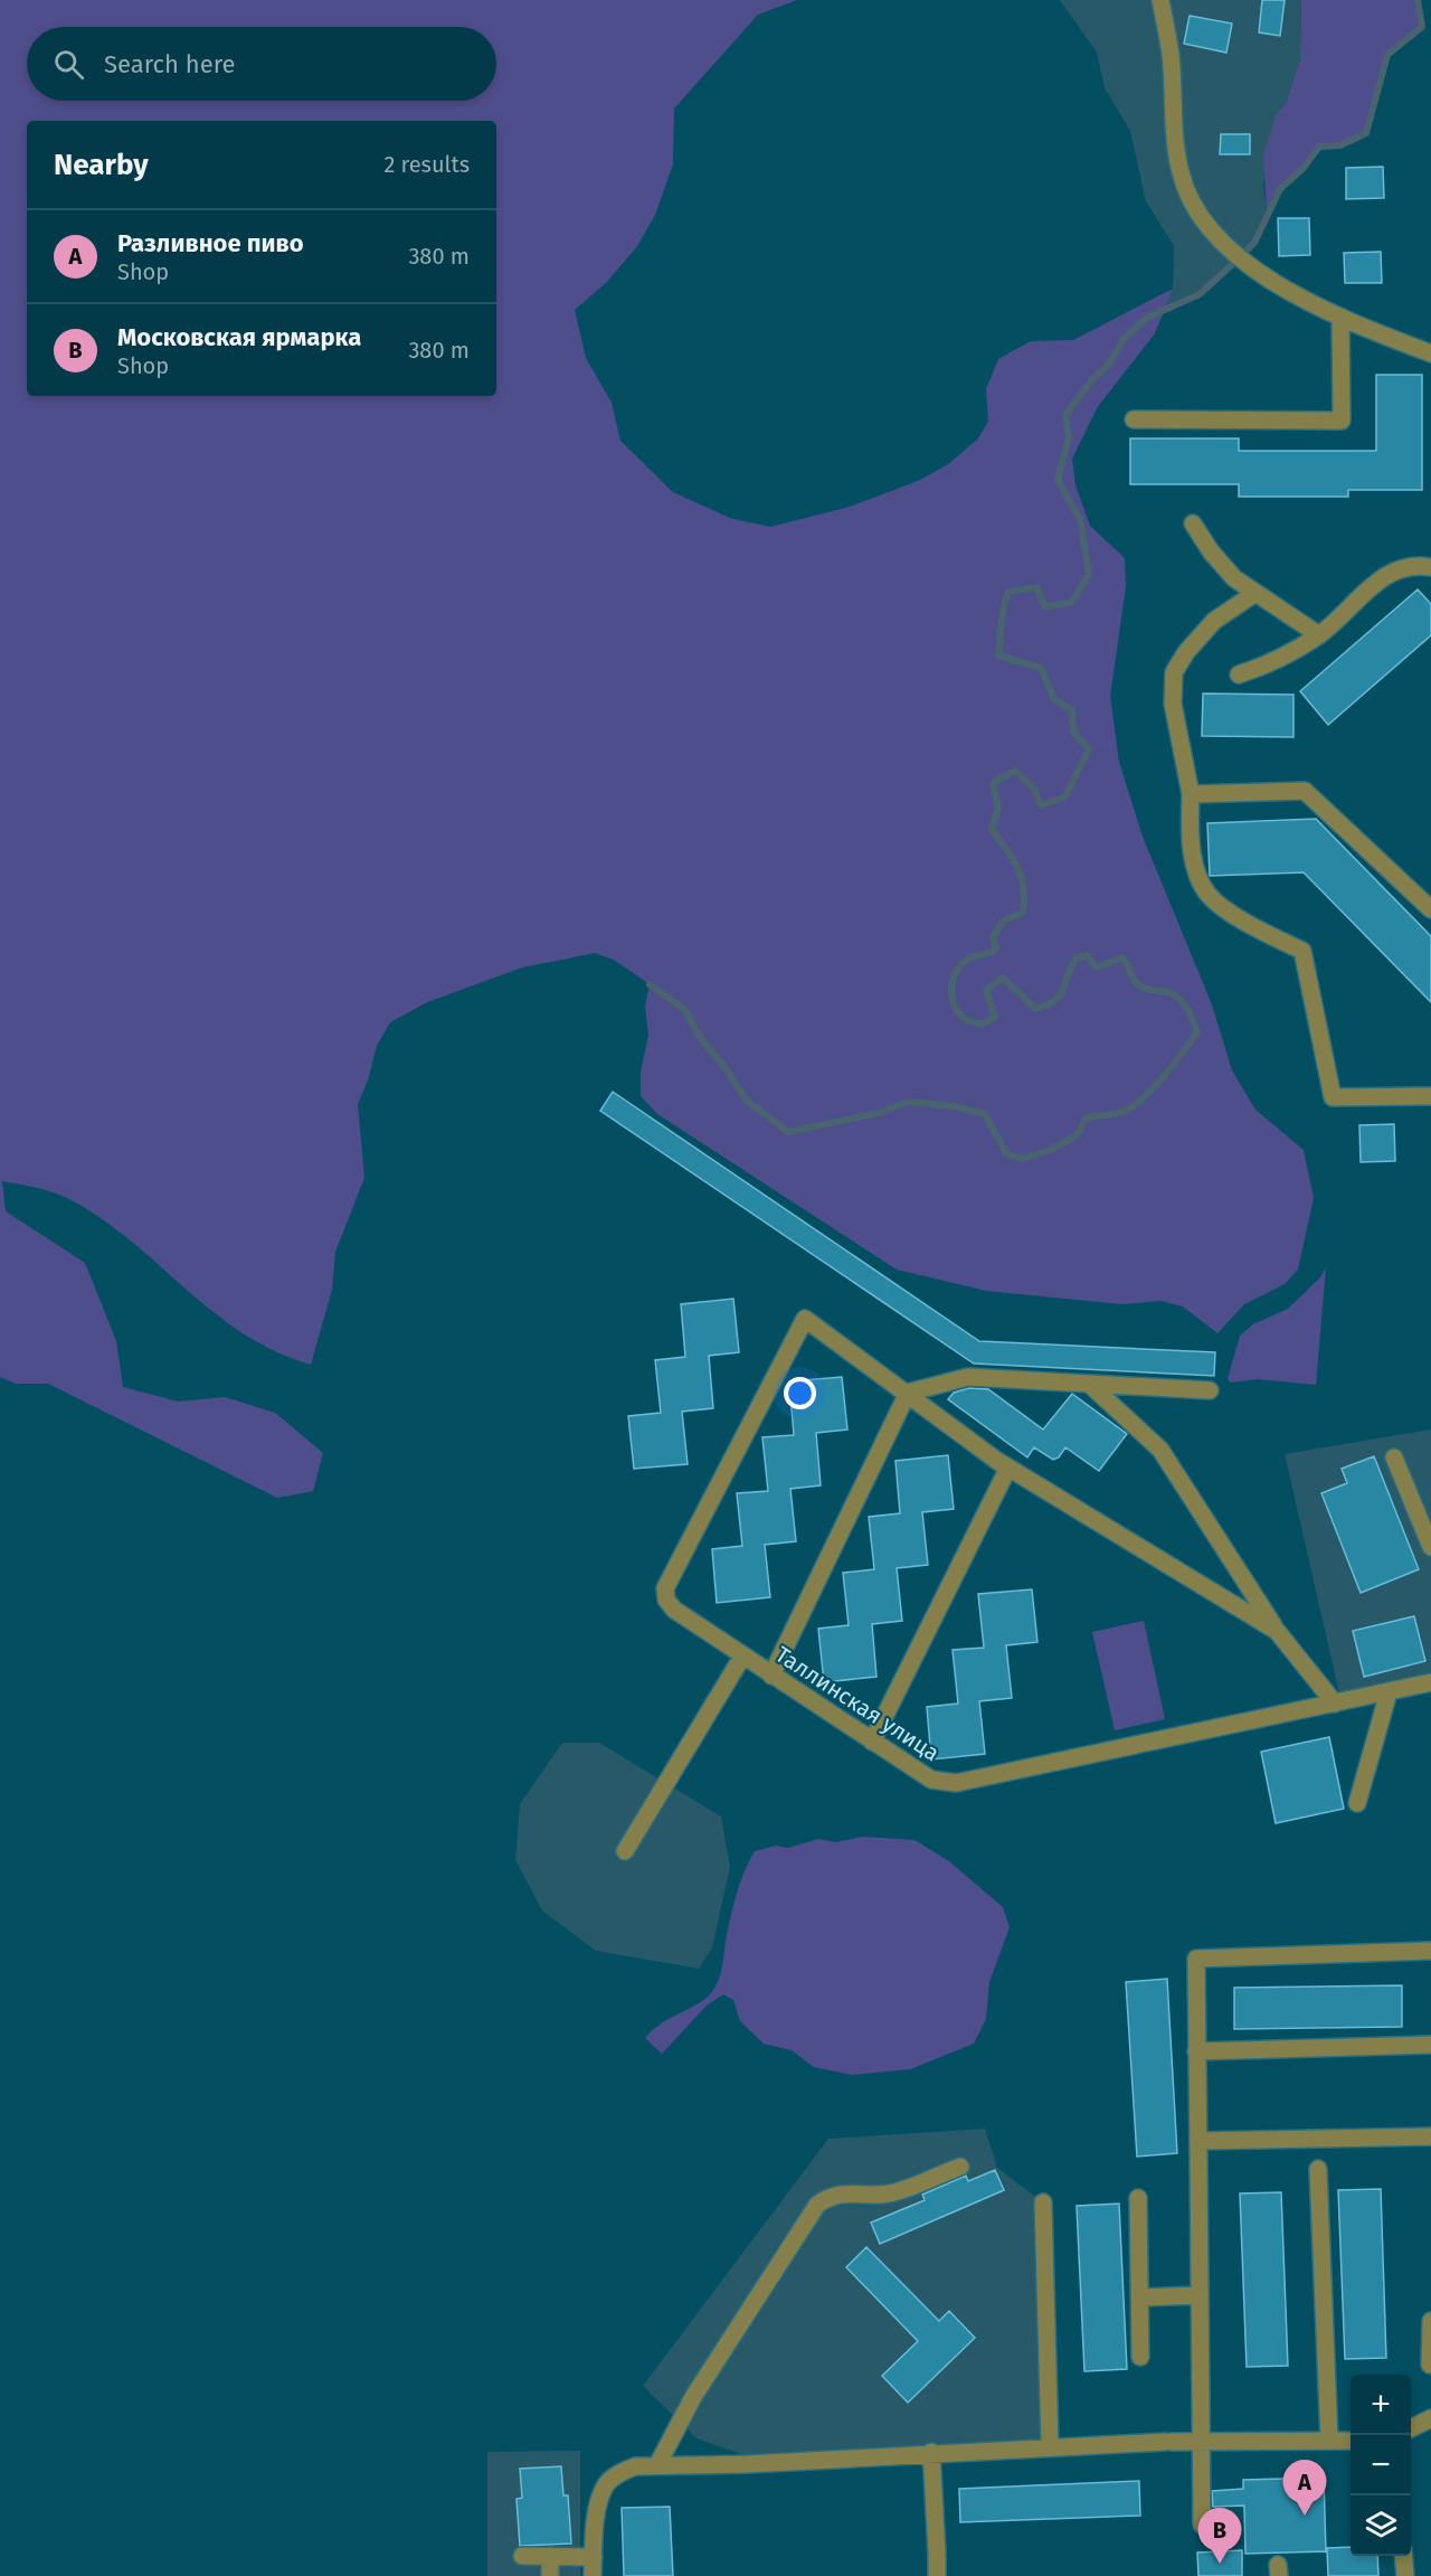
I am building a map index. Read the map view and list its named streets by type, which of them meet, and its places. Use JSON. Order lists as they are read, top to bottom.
{
  "streets": {
    "street": ["Таллинская улица"]
  },
  "page": {
    "search": "Search here",
    "heading": ["Nearby", "2 results"],
    "list": [
      {
        "mark": "A",
        "name": "Разливное пиво",
        "note": "Shop",
        "value": "380 m"
      },
      {
        "mark": "B",
        "name": "Московская ярмарка",
        "note": "Shop",
        "value": "380 m"
      }
    ],
    "map_buttons": ["+", "−"],
    "pins": ["A", "B"]
  }
}
